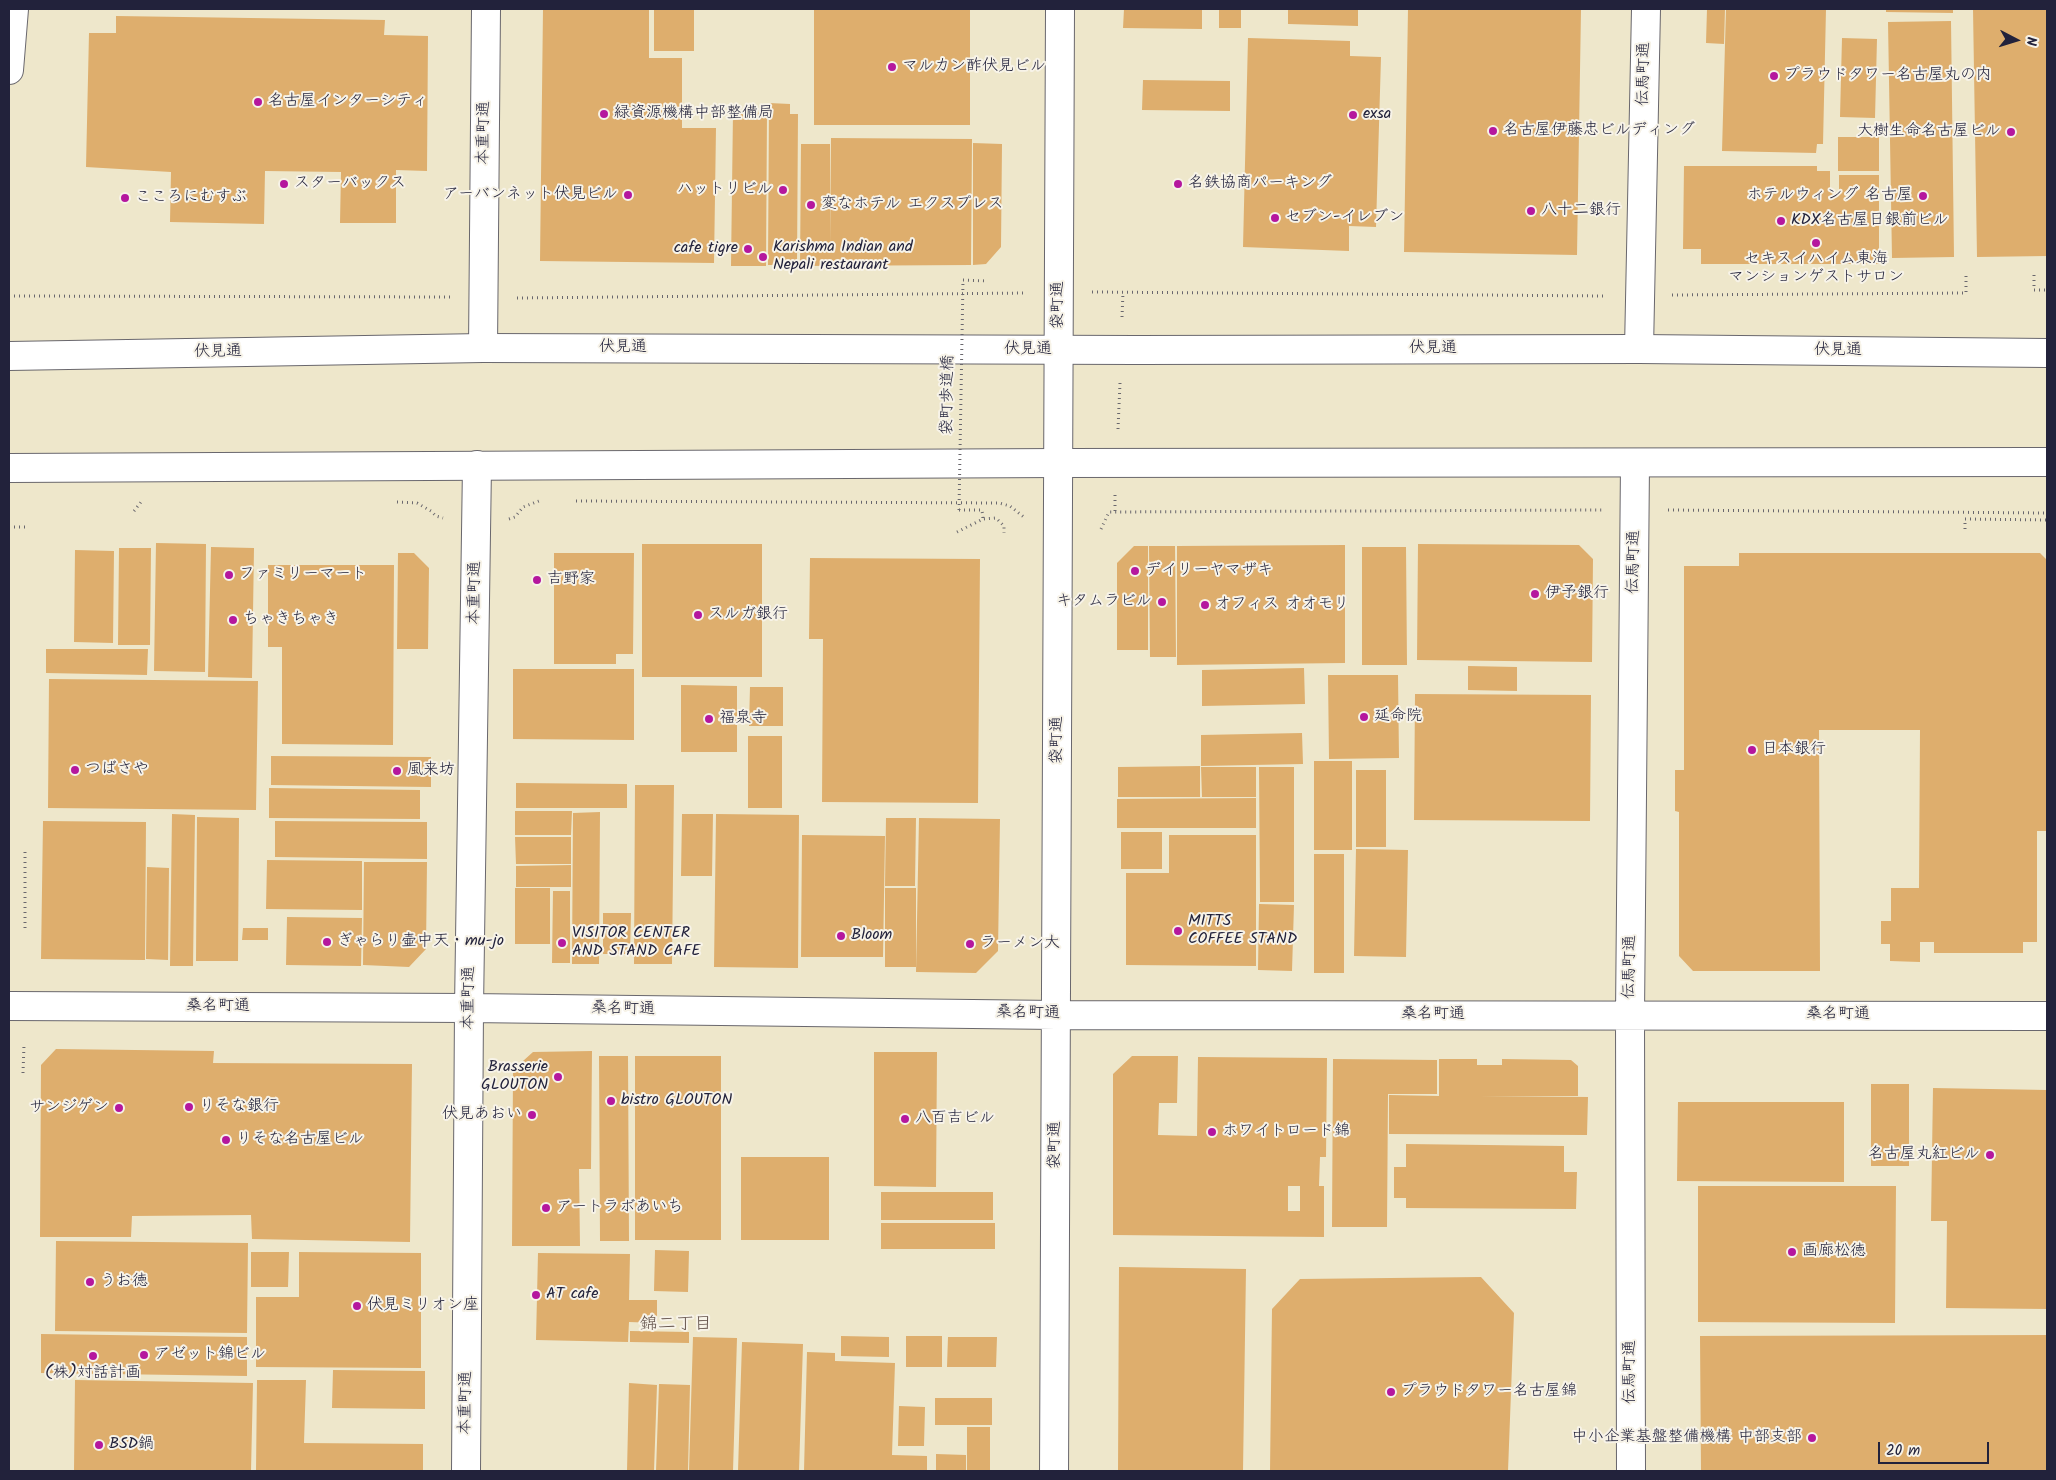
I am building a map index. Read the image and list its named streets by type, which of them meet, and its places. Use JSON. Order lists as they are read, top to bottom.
{
  "streets": {
    "main road": [
      "伝馬町通",
      "本重町通",
      "袋町通",
      "伏見通",
      "桑名町通"
    ],
    "path": ["袋町歩道橋"]
  },
  "crossings": [
    ["伝馬町通", "伏見通"],
    ["伝馬町通", "桑名町通"],
    ["本重町通", "伏見通"],
    ["本重町通", "桑名町通"],
    ["袋町通", "伏見通"],
    ["袋町通", "桑名町通"]
  ],
  "districts": ["錦二丁目"],
  "places": [
    "マルカン酢伏見ビル",
    "プラウドタワー名古屋丸の内",
    "名古屋インターシティ",
    "緑資源機構中部整備局",
    "exsa",
    "名古屋伊藤忠ビルディング",
    "大樹生命名古屋ビル",
    "スターバックス",
    "名鉄協商パーキング",
    "ハットリビル",
    "アーバンネット伏見ビル",
    "ホテルウィング 名古屋",
    "こころにむすぶ",
    "変なホテル エクスプレス",
    "八十二銀行",
    "セブン-イレブン",
    "KDX名古屋日銀前ビル",
    "セキスイハイム東海 マンションゲストサロン",
    "cafe tigre",
    "Karishma Indian and Nepali restaurant",
    "デイリーヤマザキ",
    "ファミリーマート",
    "吉野家",
    "伊予銀行",
    "キタムラビル",
    "オフィス オオモリ",
    "スルガ銀行",
    "ちゃきちゃき",
    "延命院",
    "福泉寺",
    "日本銀行",
    "つばさや",
    "風来坊",
    "MITTS COFFEE STAND",
    "Bloom",
    "ぎゃらり壷中天・mu-jo",
    "VISITOR CENTER AND STAND CAFE",
    "ラーメン大",
    "Brasserie GLOUTON",
    "bistro GLOUTON",
    "りそな銀行",
    "サンジゲン",
    "伏見あおい",
    "八百吉ビル",
    "ホワイトロード錦",
    "りそな名古屋ビル",
    "名古屋丸紅ビル",
    "アートラボあいち",
    "画廊松徳",
    "うお徳",
    "AT cafe",
    "伏見ミリオン座",
    "アゼット錦ビル",
    "(株)対話計画",
    "プラウドタワー名古屋錦",
    "中小企業基盤整備機構 中部支部",
    "BSD鍋"
  ],
  "scale_bar": "20 m",
  "north": "right"
}
